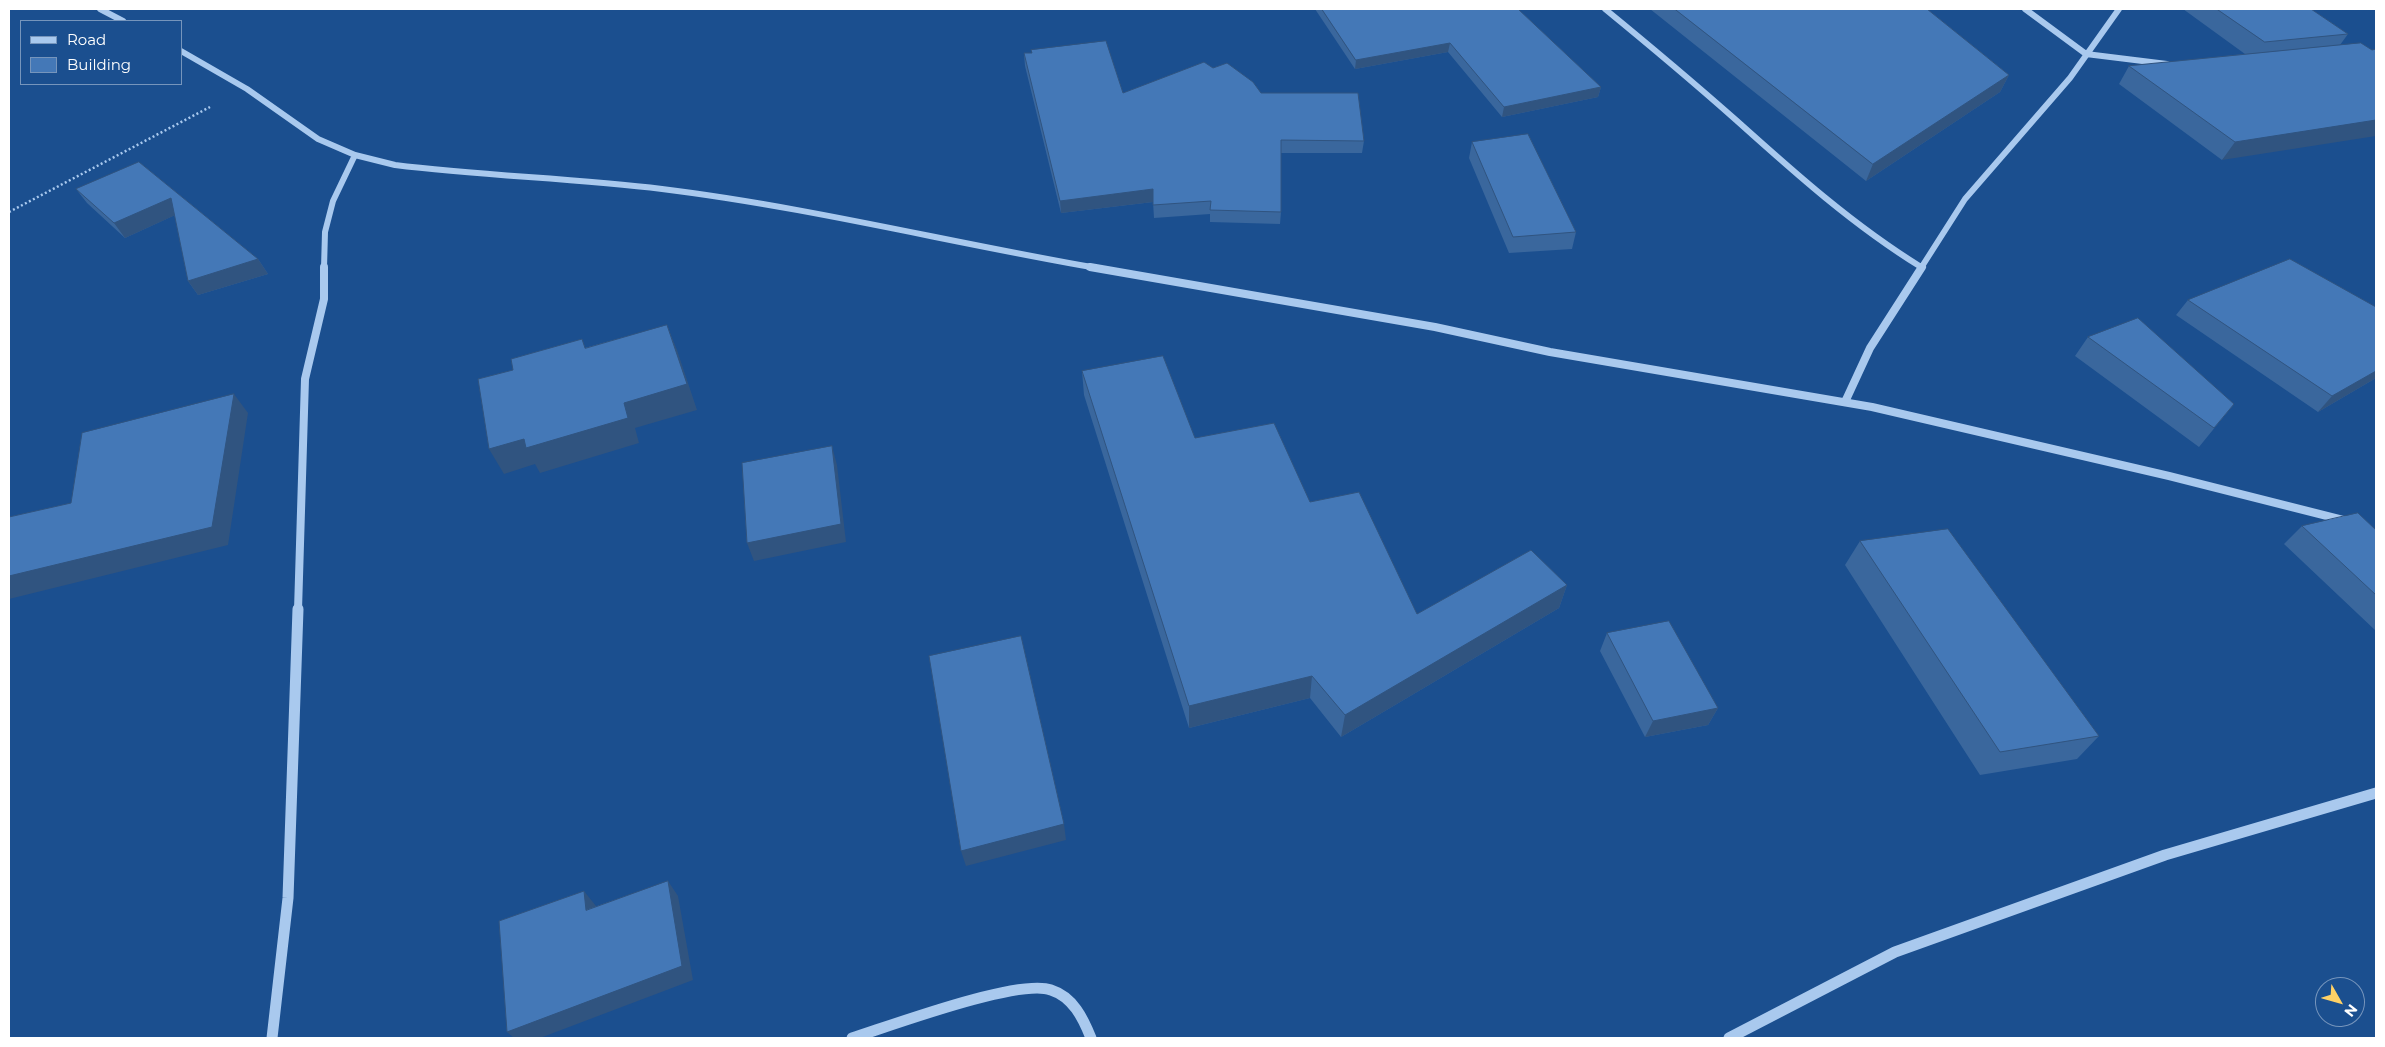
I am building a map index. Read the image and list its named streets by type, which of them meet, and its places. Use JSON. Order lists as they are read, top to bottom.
{
  "legend": ["Road", "Building"],
  "north": "bottom right"
}
